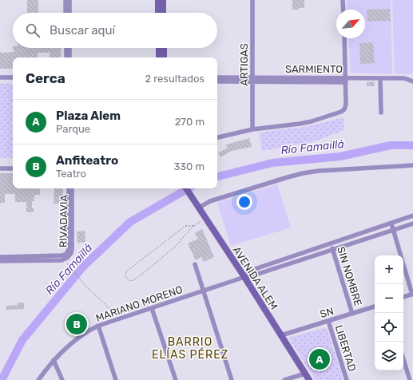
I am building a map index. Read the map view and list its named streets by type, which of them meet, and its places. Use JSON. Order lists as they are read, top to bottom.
{
  "streets": {
    "street": [
      "ARTIGAS",
      "SARMIENTO",
      "RIVADAVIA",
      "SIN NOMBRE",
      "AVENIDA ALEM",
      "MARIANO MORENO",
      "SN",
      "LIBERTAD"
    ]
  },
  "crossings": [
    ["ARTIGAS", "SARMIENTO"],
    ["SIN NOMBRE", "MARIANO MORENO"],
    ["SIN NOMBRE", "SN"],
    ["AVENIDA ALEM", "MARIANO MORENO"],
    ["AVENIDA ALEM", "SN"],
    ["SN", "LIBERTAD"]
  ],
  "districts": ["BARRIO ELÍAS PÉREZ"],
  "water": ["Río Famaillá"],
  "north": "top right",
  "page": {
    "search": "Buscar aquí",
    "heading": ["Cerca", "2 resultados"],
    "list": [
      {
        "mark": "A",
        "name": "Plaza Alem",
        "note": "Parque",
        "value": "270 m"
      },
      {
        "mark": "B",
        "name": "Anfiteatro",
        "note": "Teatro",
        "value": "330 m"
      }
    ],
    "map_buttons": ["+", "−"],
    "pins": ["B", "A"]
  }
}
